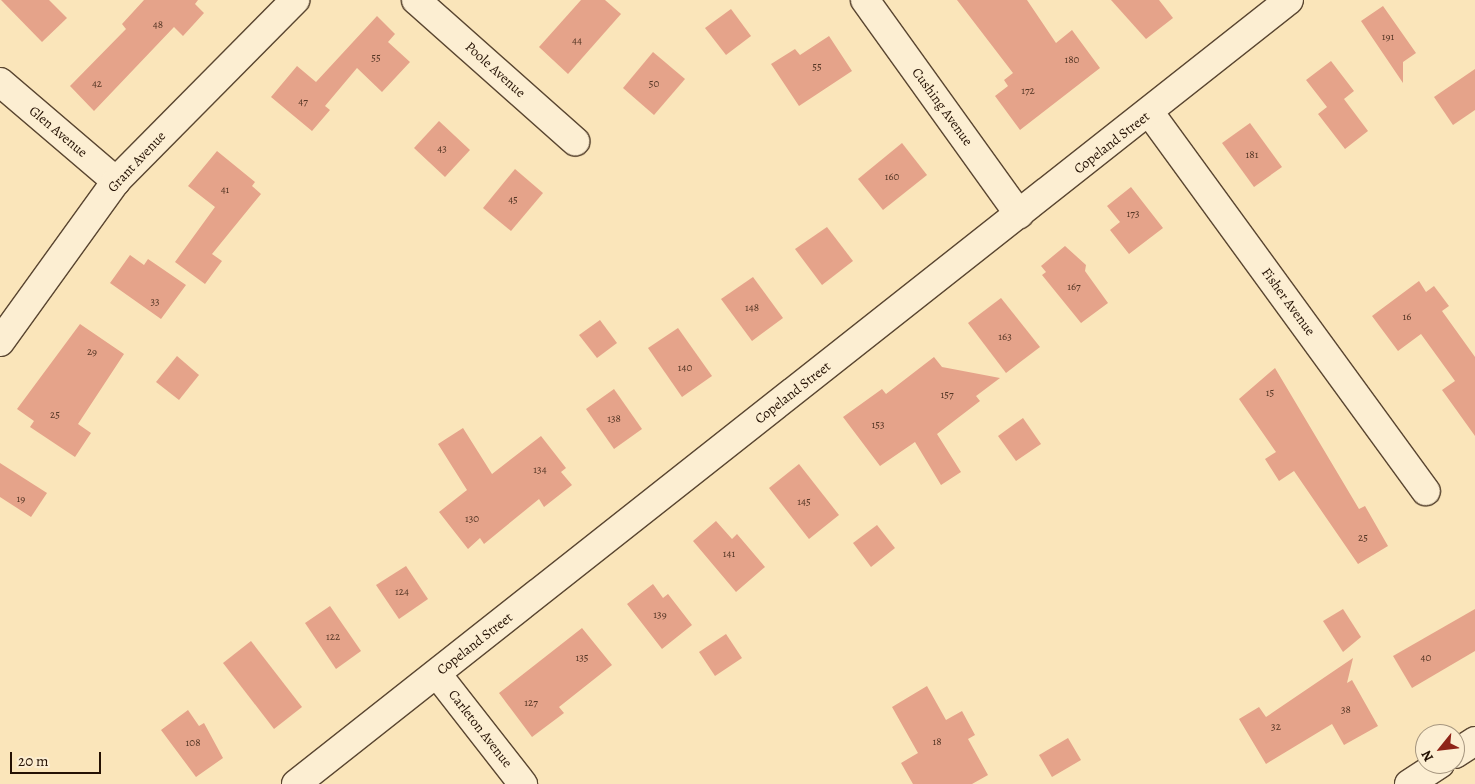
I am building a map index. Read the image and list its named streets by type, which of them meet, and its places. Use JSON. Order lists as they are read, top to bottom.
{
  "streets": {
    "street": [
      "Poole Avenue",
      "Cushing Avenue",
      "Glen Avenue",
      "Copeland Street",
      "Grant Avenue",
      "Fisher Avenue",
      "Carleton Avenue"
    ]
  },
  "crossings": [
    ["Cushing Avenue", "Copeland Street"],
    ["Glen Avenue", "Grant Avenue"],
    ["Copeland Street", "Fisher Avenue"],
    ["Copeland Street", "Carleton Avenue"]
  ],
  "house_numbers": [
    "48",
    "191",
    "44",
    "55",
    "180",
    "55",
    "42",
    "50",
    "172",
    "47",
    "43",
    "181",
    "160",
    "41",
    "45",
    "173",
    "167",
    "33",
    "148",
    "16",
    "163",
    "29",
    "140",
    "15",
    "157",
    "25",
    "138",
    "153",
    "134",
    "19",
    "145",
    "130",
    "25",
    "141",
    "124",
    "139",
    "122",
    "135",
    "40",
    "127",
    "38",
    "32",
    "18",
    "108"
  ],
  "scale_bar": "20 m",
  "north": "bottom left"
}
